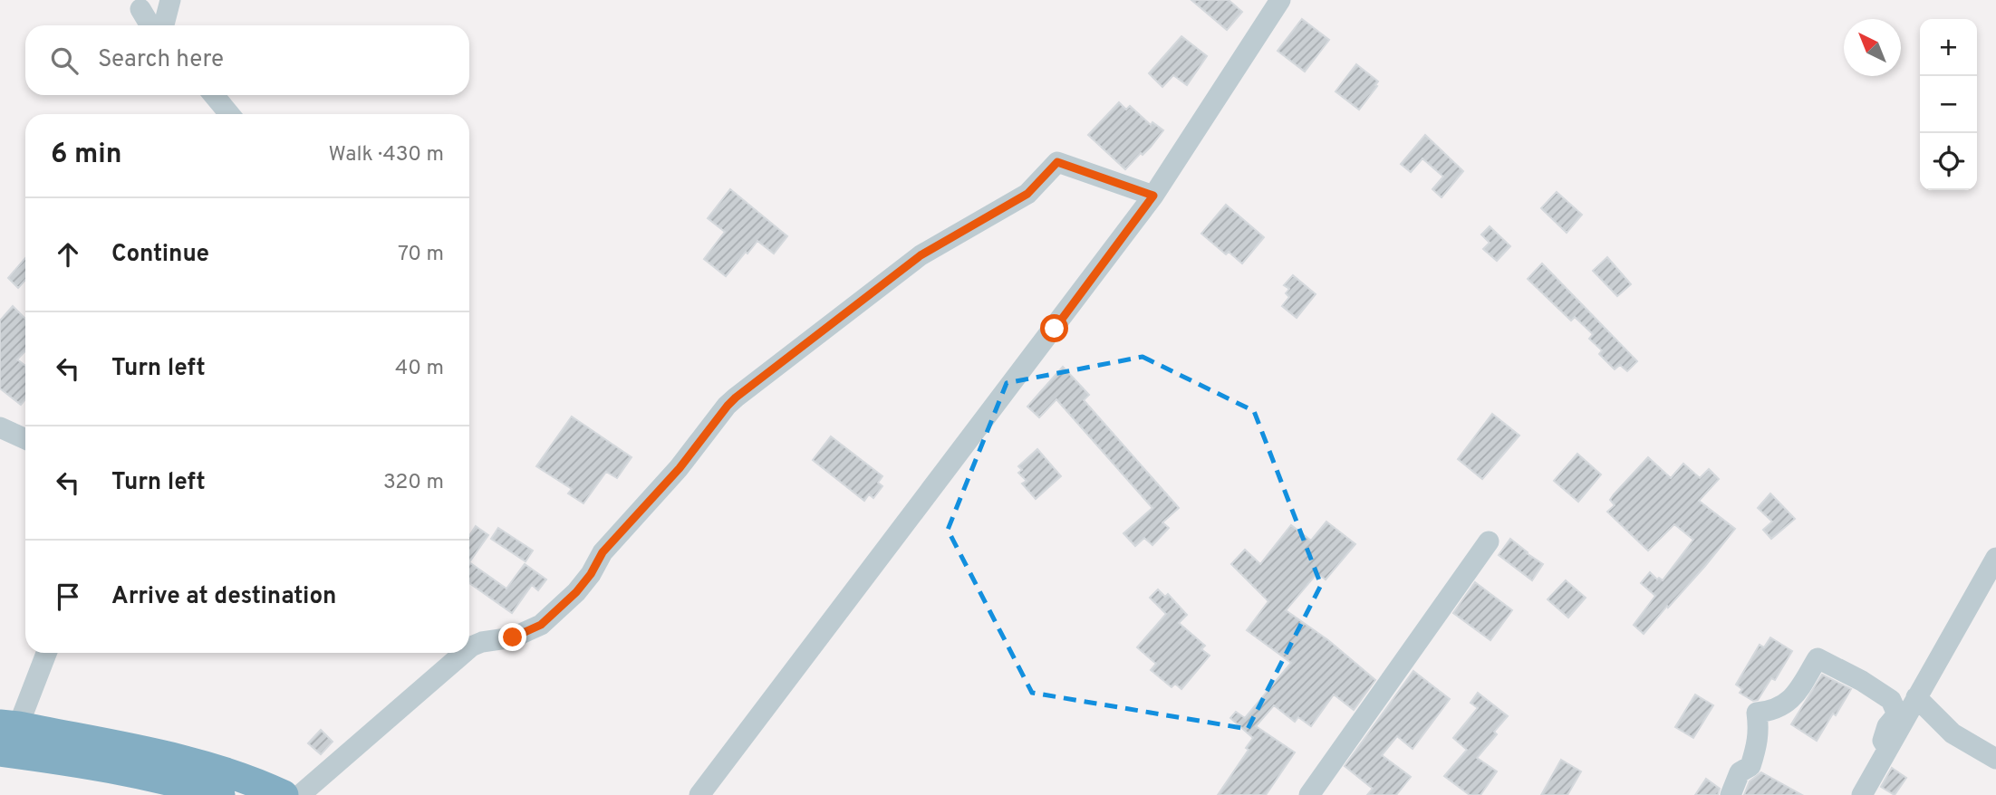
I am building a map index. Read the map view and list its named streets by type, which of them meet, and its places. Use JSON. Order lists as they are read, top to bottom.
{
  "north": "top left",
  "page": {
    "map_buttons": ["+", "−"],
    "search": "Search here",
    "heading": ["6 min", "Walk · 430 m"],
    "list": [
      ["Continue", "70 m"],
      ["Turn left", "40 m"],
      ["Turn left", "320 m"],
      "Arrive at destination"
    ]
  }
}
